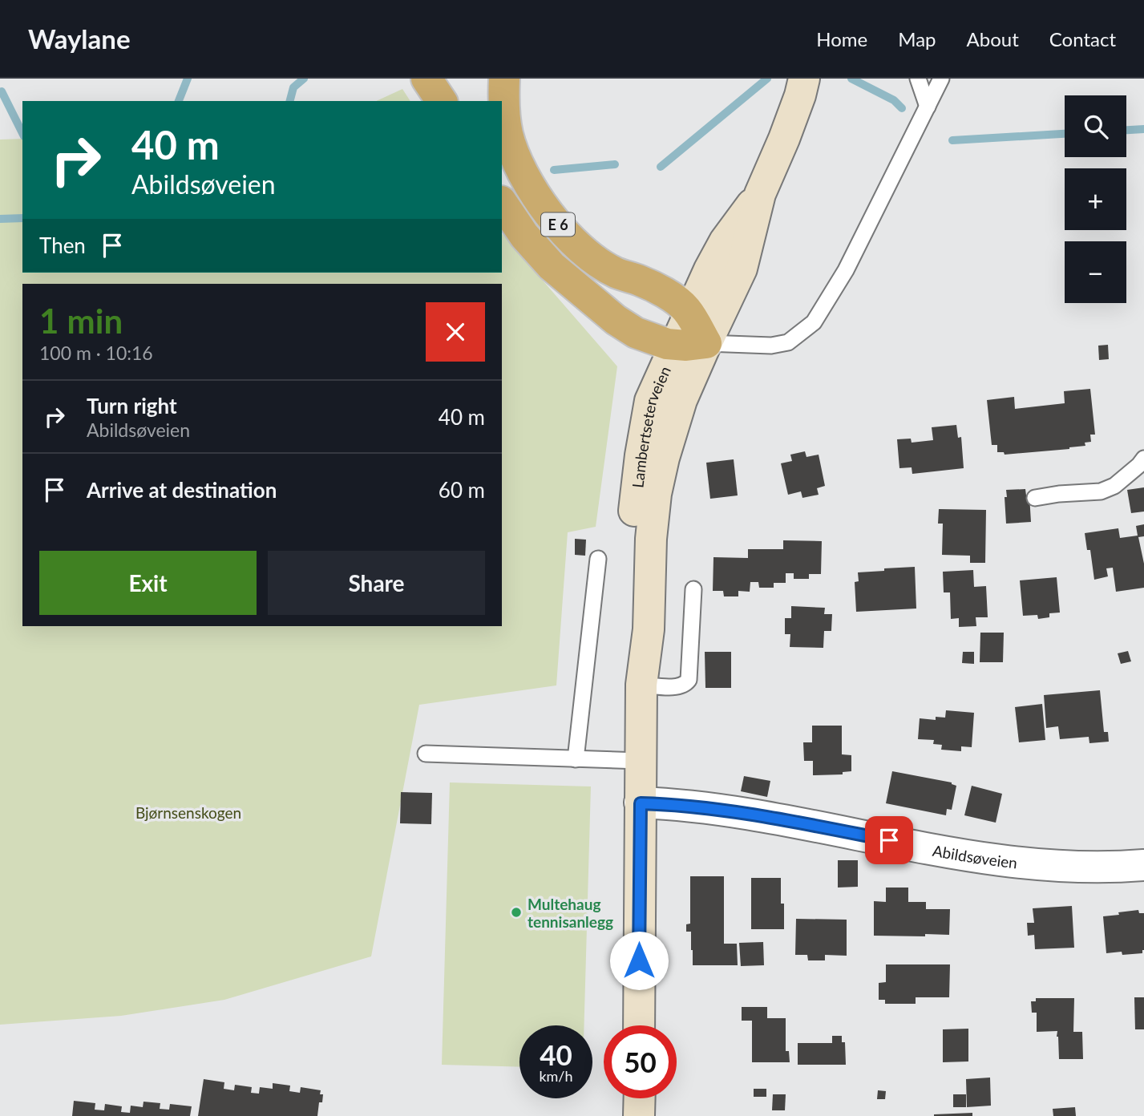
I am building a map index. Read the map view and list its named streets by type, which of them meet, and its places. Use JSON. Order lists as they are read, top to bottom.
{
  "streets": {
    "highway": ["E 6"],
    "main road": ["Lambertseterveien"],
    "street": ["Abildsøveien"]
  },
  "crossings": [
    ["E 6", "Lambertseterveien"],
    ["Lambertseterveien", "Abildsøveien"]
  ],
  "parks": ["Bjørnsenskogen"],
  "places": ["Multehaug tennisanlegg"],
  "page": {
    "header": "Waylane",
    "nav": [
      "Home",
      "Map",
      "About",
      "Contact"
    ],
    "map_buttons": ["+", "−"],
    "turn": ["40 m", "Abildsøveien"],
    "then": "Then",
    "heading": ["1 min", "100 m · 10:16"],
    "list": [
      {
        "name": "Turn right",
        "note": "Abildsøveien",
        "value": "40 m"
      },
      {
        "name": "Arrive at destination",
        "value": "60 m"
      }
    ],
    "buttons": ["Exit", "Share"],
    "speed": "40 km/h",
    "limit": "50"
  }
}
